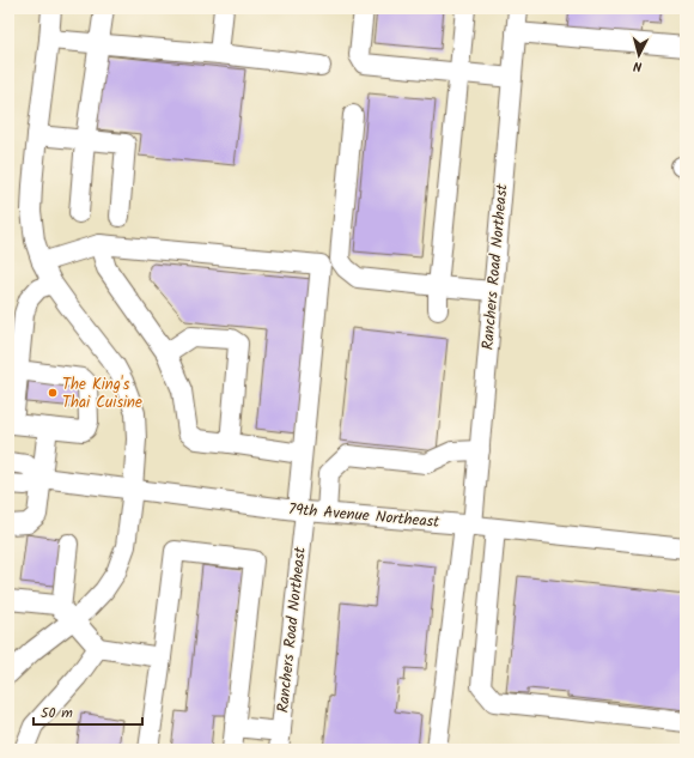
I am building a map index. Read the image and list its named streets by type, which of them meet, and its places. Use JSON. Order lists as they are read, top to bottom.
{
  "streets": {
    "street": ["Ranchers Road Northeast", "79th Avenue Northeast"]
  },
  "crossings": [
    ["Ranchers Road Northeast", "79th Avenue Northeast"]
  ],
  "places": ["The King's Thai Cuisine"],
  "scale_bar": "50 m",
  "north": "bottom"
}
